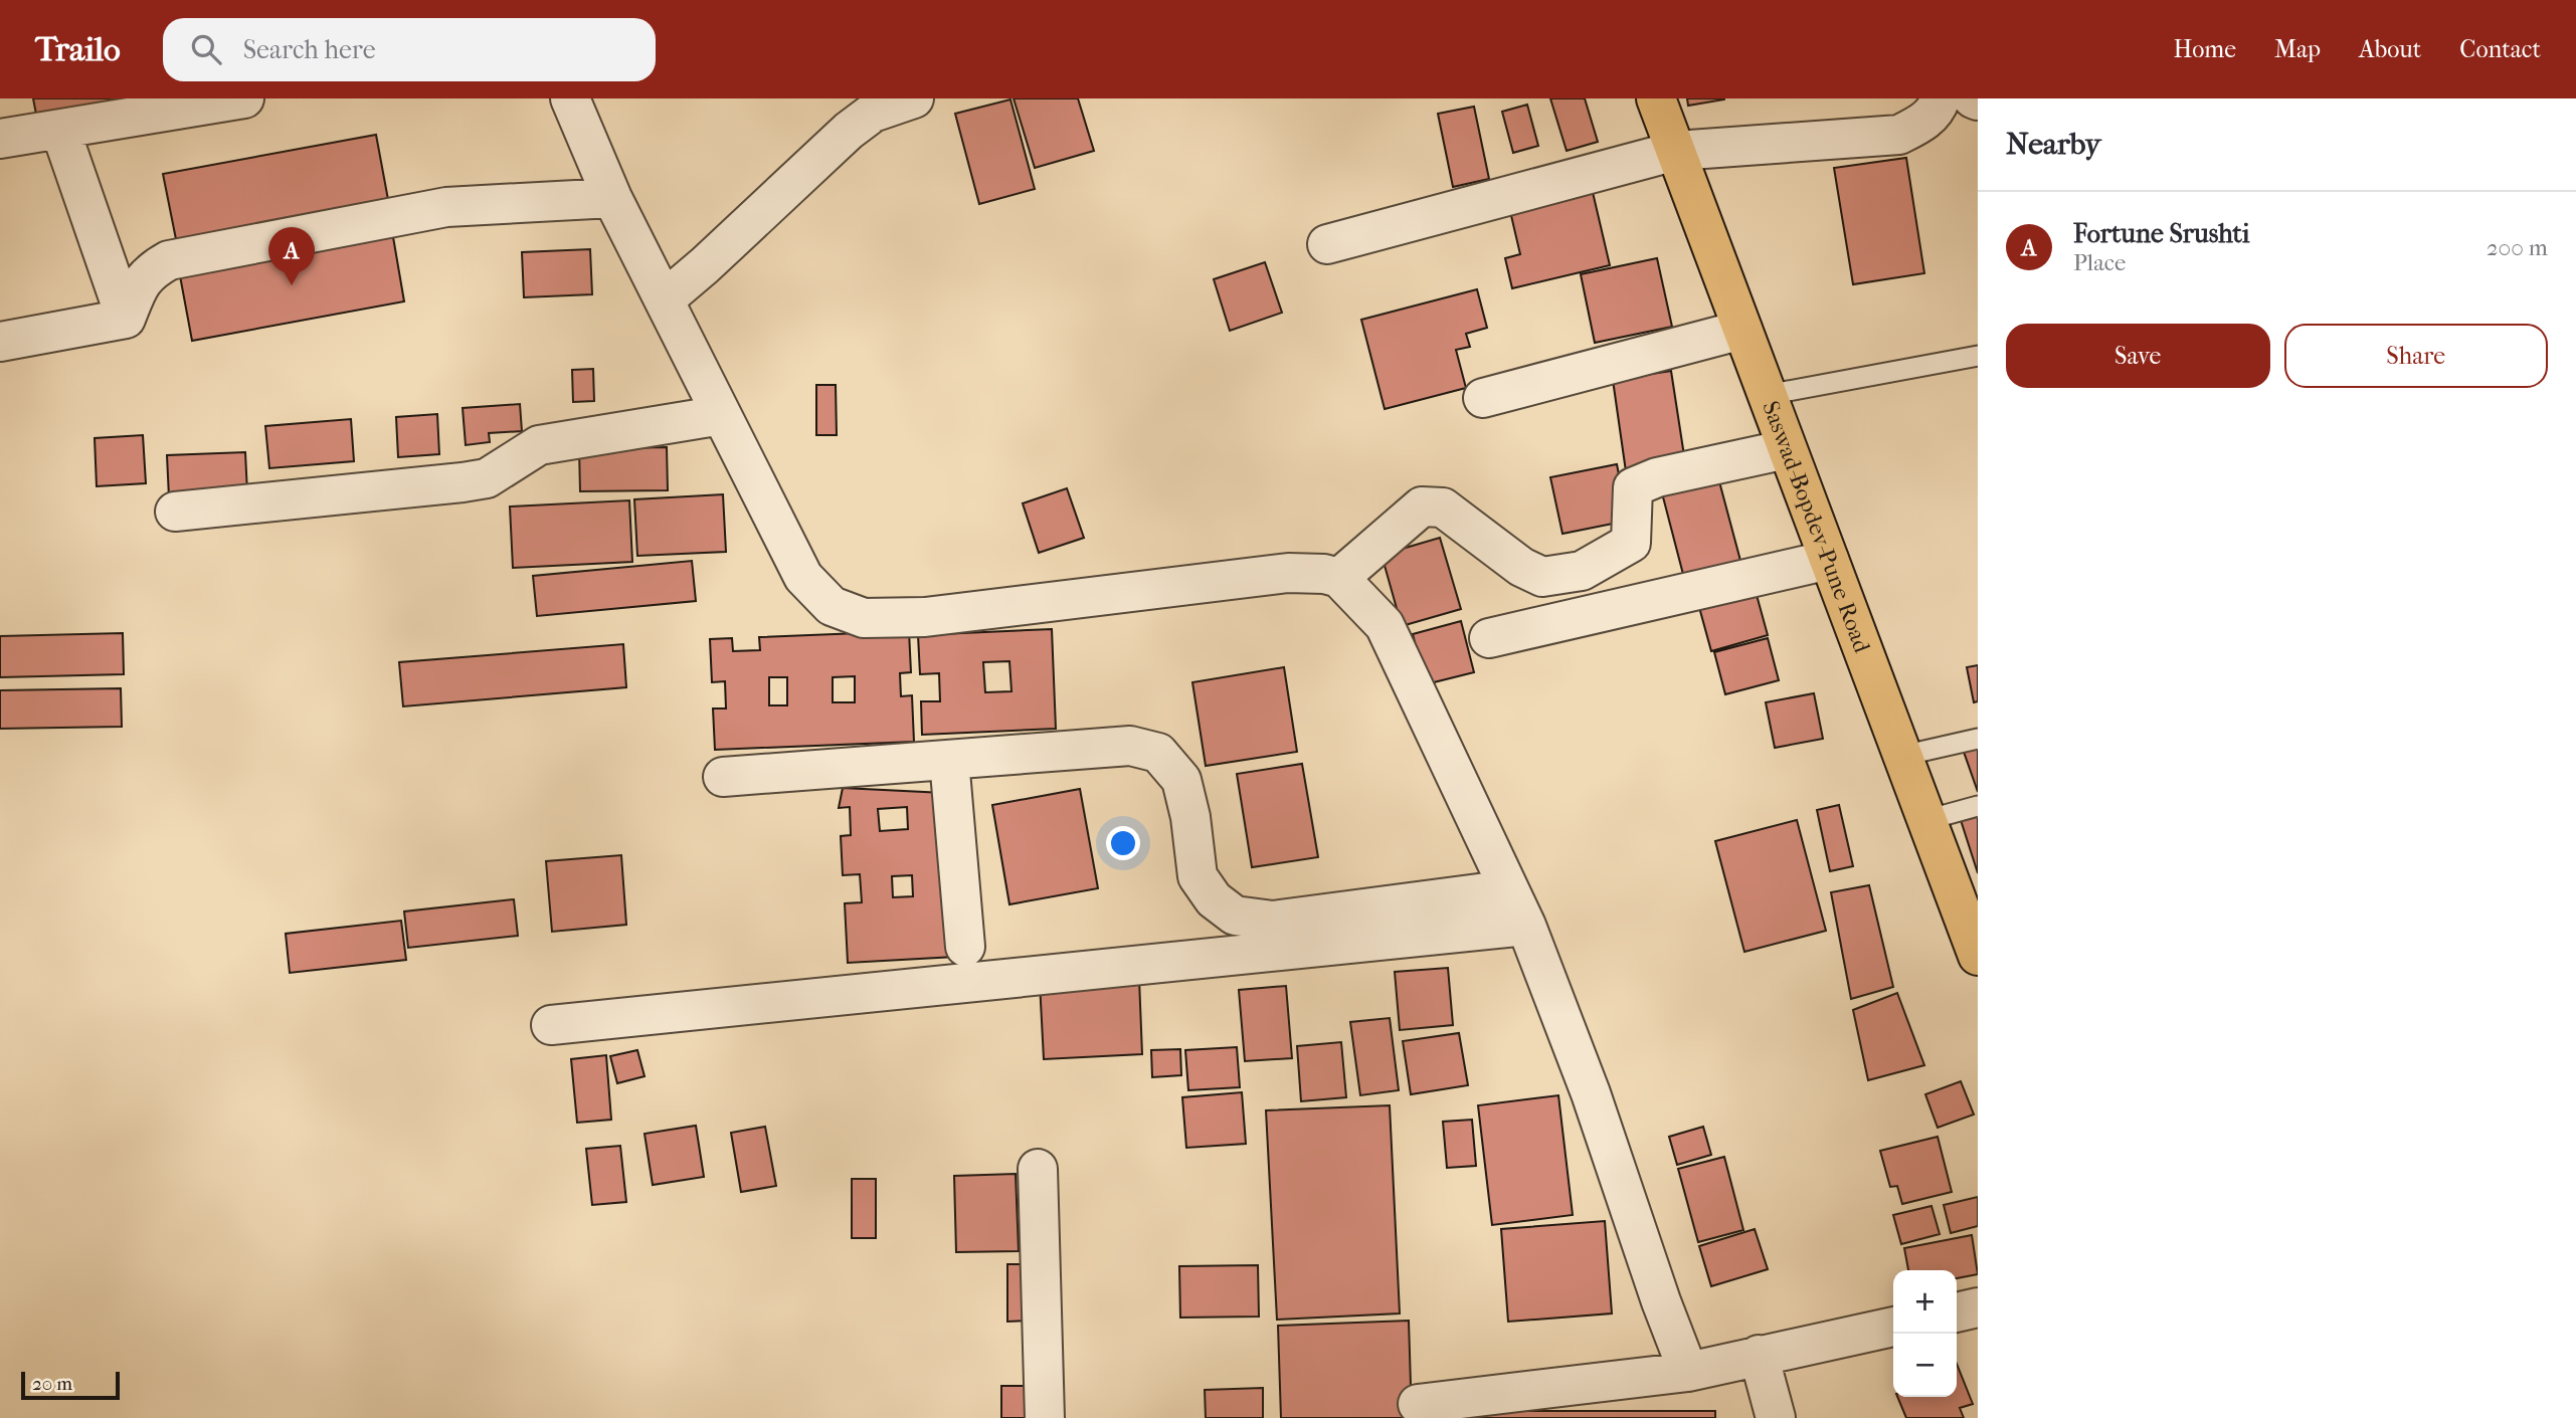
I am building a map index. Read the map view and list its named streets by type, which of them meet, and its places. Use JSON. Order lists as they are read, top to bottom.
{
  "streets": {
    "main road": ["Saswad-Bopdev-Pune Road"]
  },
  "scale_bar": "20 m",
  "page": {
    "header": "Trailo",
    "search": "Search here",
    "nav": [
      "Home",
      "Map",
      "About",
      "Contact"
    ],
    "heading": "Nearby",
    "list": [
      {
        "mark": "A",
        "name": "Fortune Srushti",
        "note": "Place",
        "value": "200 m"
      }
    ],
    "pins": "A",
    "buttons": ["Save", "Share"],
    "map_buttons": ["+", "−"],
    "scale": "20 m"
  }
}
